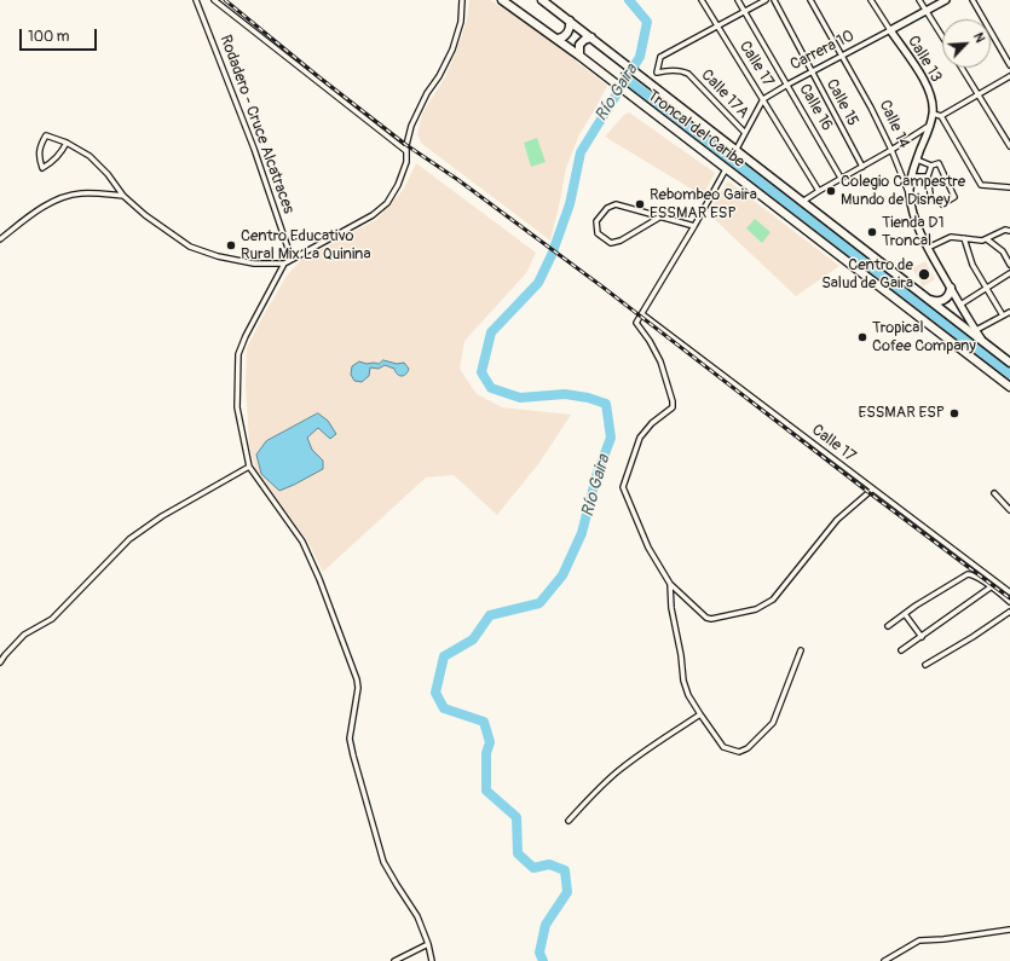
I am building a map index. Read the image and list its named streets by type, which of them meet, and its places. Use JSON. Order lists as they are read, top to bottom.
{
  "streets": {
    "highway": ["Troncal del Caribe"],
    "main road": ["Carrera 10", "Calle 13", "Calle 14"],
    "street": [
      "Calle 17",
      "Calle 17A",
      "Calle 15",
      "Calle 16",
      "Rodadero - Cruce Alcatraces"
    ]
  },
  "crossings": [
    ["Carrera 10", "Calle 13"],
    ["Carrera 10", "Calle 17"],
    ["Carrera 10", "Calle 15"],
    ["Carrera 10", "Calle 16"],
    ["Carrera 10", "Calle 14"],
    ["Calle 13", "Calle 14"],
    ["Calle 17", "Calle 17A"],
    ["Calle 14", "Troncal del Caribe"]
  ],
  "water": ["Río Gaira"],
  "places": [
    "Colegio Campestre Mundo de Disney",
    "Rebombeo Gaira ESSMAR ESP",
    "Tienda D1 Troncal",
    "Centro Educativo Rural Mix La Quinina",
    "Centro de Salud de Gaira",
    "Tropical Cofee Company",
    "ESSMAR ESP"
  ],
  "scale_bar": "100 m",
  "north": "top right"
}
